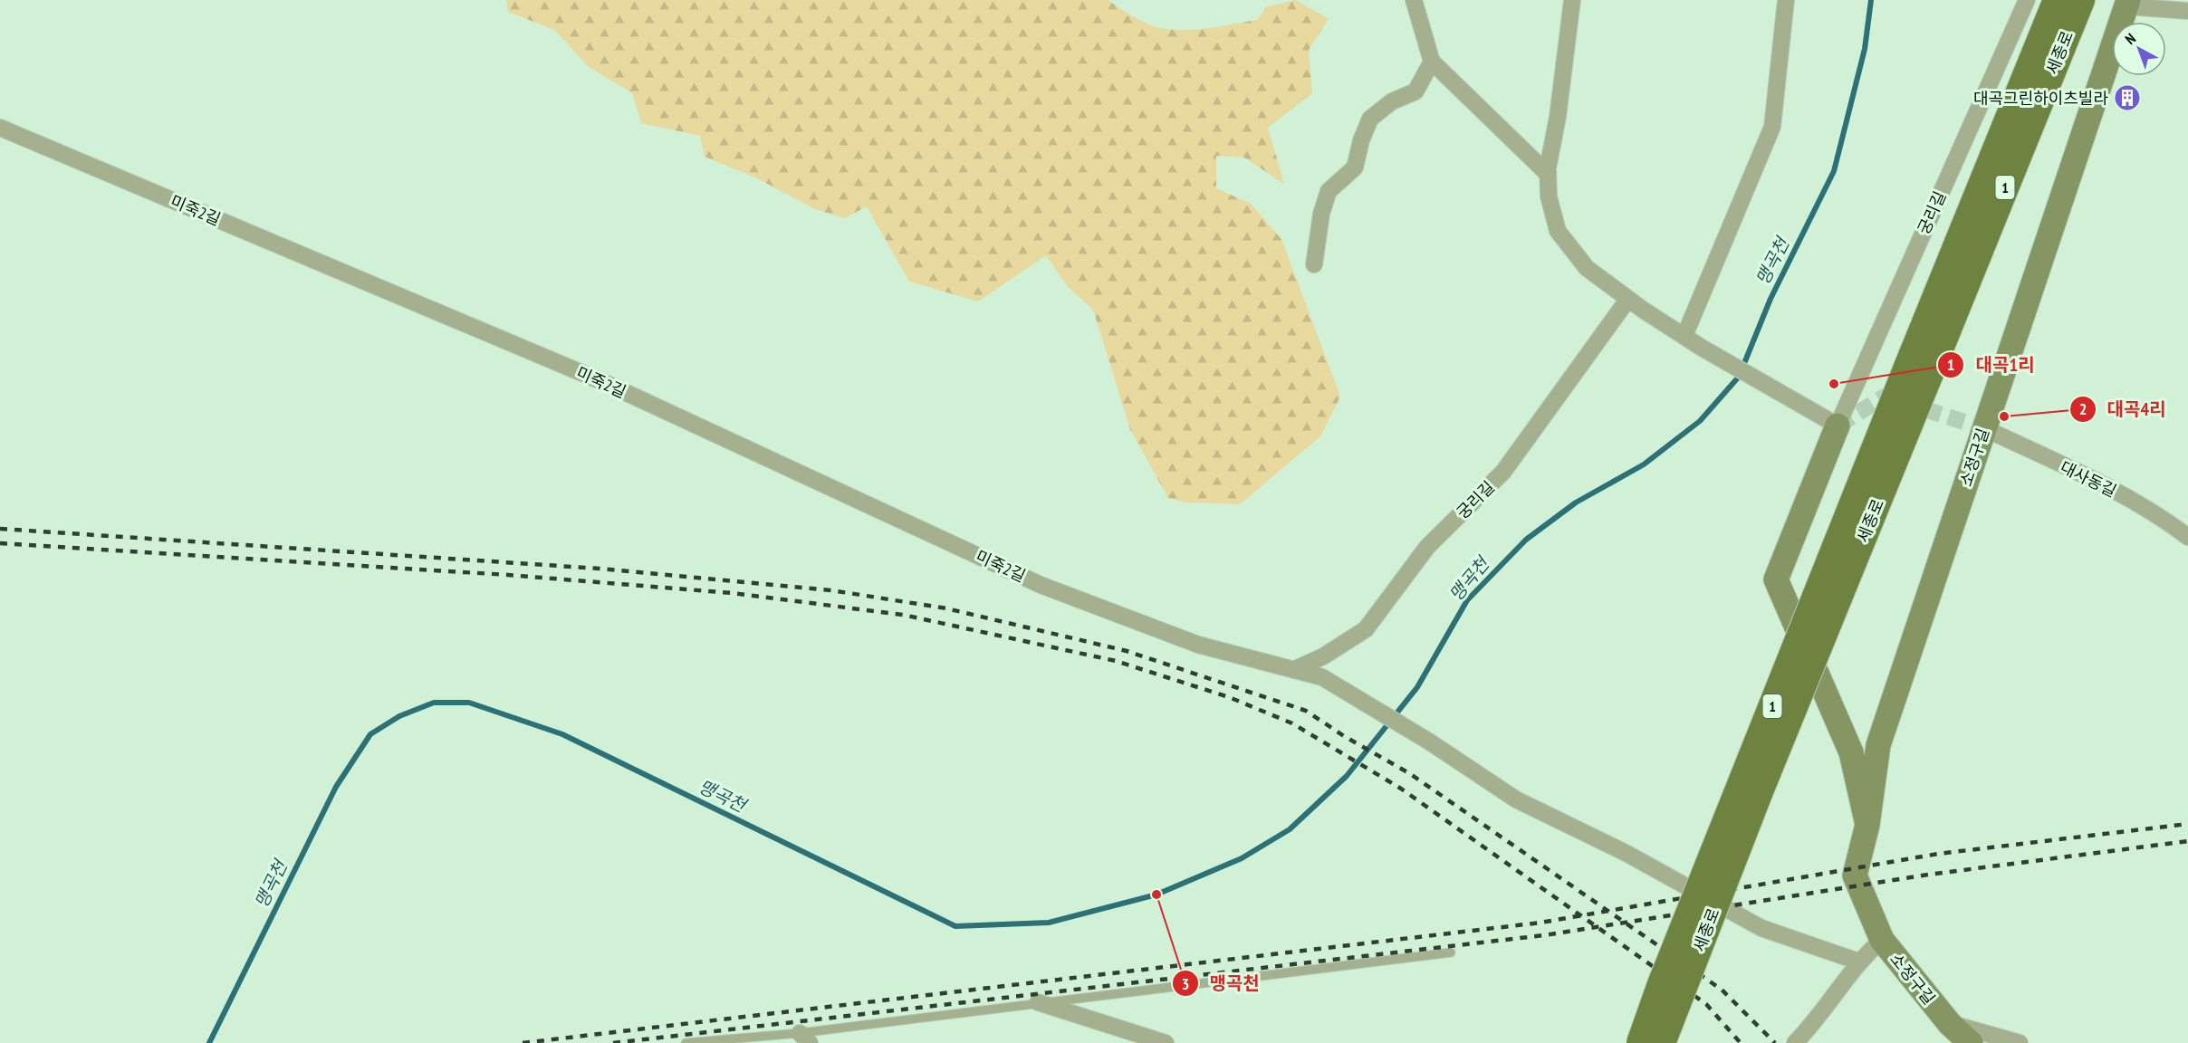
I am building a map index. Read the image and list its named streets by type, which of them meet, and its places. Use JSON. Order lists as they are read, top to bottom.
{
  "streets": {
    "main road": ["세종로", "1"],
    "street": [
      "미죽2길",
      "궁리길",
      "소정구길",
      "대사동길"
    ]
  },
  "crossings": [
    ["미죽2길", "궁리길"],
    ["미죽2길", "소정구길"],
    ["소정구길", "대사동길"]
  ],
  "water": ["맹곡천"],
  "places": {
    "building": ["대곡그린하이츠빌라"],
    "other": ["대곡1리", "대곡4리", "맹곡천"]
  },
  "north": "top left"
}
